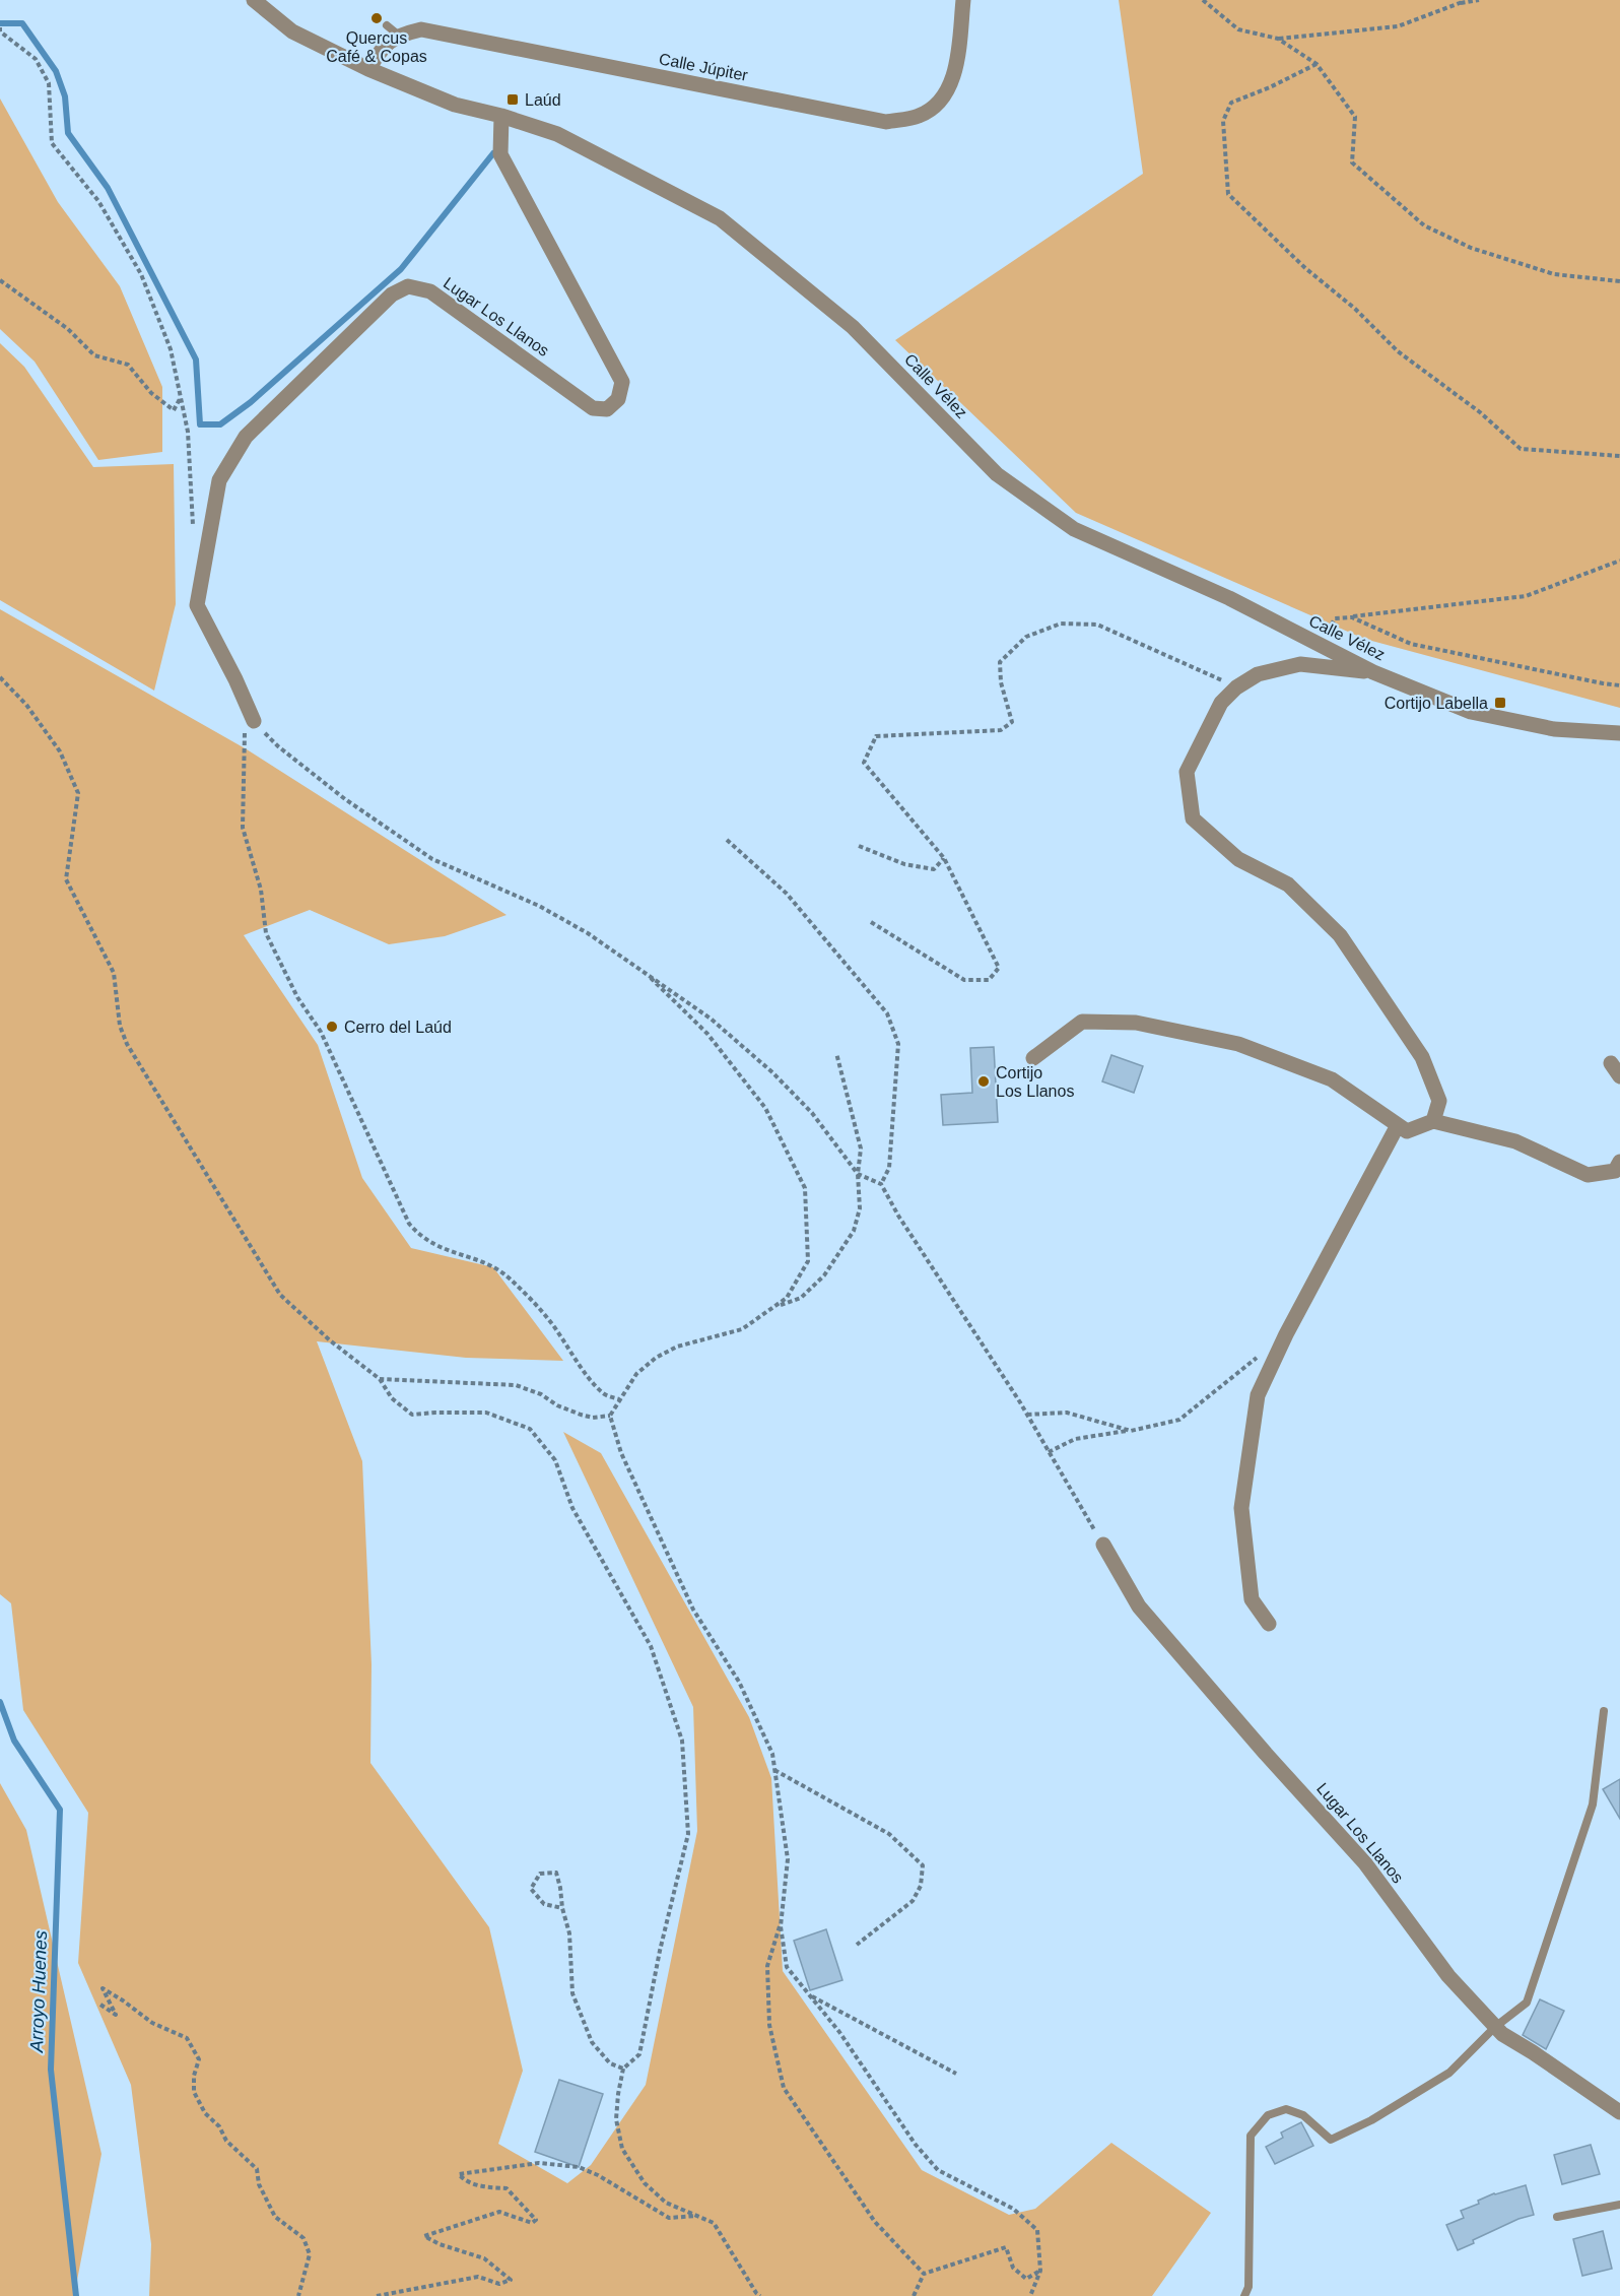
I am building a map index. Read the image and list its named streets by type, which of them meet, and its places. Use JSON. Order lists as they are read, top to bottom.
{
  "streets": {
    "street": ["Calle Júpiter", "Lugar Los Llanos", "Calle Vélez"]
  },
  "crossings": [
    ["Calle Júpiter", "Calle Vélez"],
    ["Lugar Los Llanos", "Calle Vélez"]
  ],
  "water": ["Arroyo Huenes"],
  "places": {
    "other": ["Quercus Café & Copas", "Cerro del Laúd", "Cortijo Los Llanos"],
    "transit": ["Laúd", "Cortijo Labella"]
  }
}
